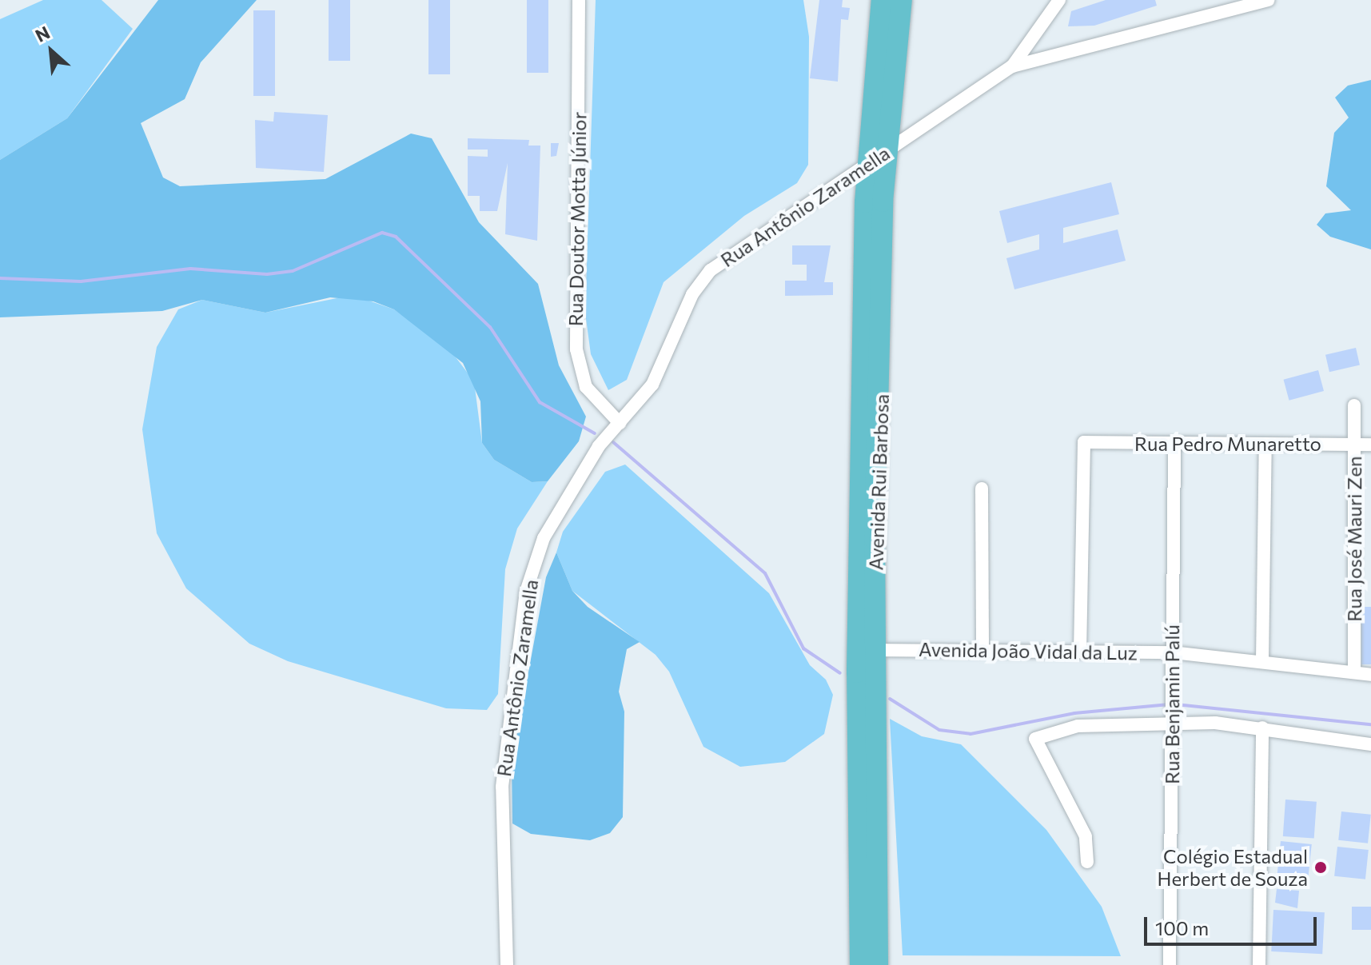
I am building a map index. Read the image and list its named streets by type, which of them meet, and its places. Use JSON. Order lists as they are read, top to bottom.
{
  "streets": {
    "main road": ["Avenida Rui Barbosa"],
    "street": [
      "Rua Antônio Zaramella",
      "Rua Doutor Motta Júnior",
      "Rua Pedro Munaretto",
      "Rua José Mauri Zen",
      "Avenida João Vidal da Luz",
      "Rua Benjamin Palú"
    ]
  },
  "crossings": [
    ["Rua Antônio Zaramella", "Rua Doutor Motta Júnior"],
    ["Rua Antônio Zaramella", "Avenida Rui Barbosa"],
    ["Rua Pedro Munaretto", "Rua José Mauri Zen"],
    ["Rua Pedro Munaretto", "Avenida João Vidal da Luz"],
    ["Rua Pedro Munaretto", "Rua Benjamin Palú"],
    ["Avenida Rui Barbosa", "Avenida João Vidal da Luz"],
    ["Rua José Mauri Zen", "Avenida João Vidal da Luz"],
    ["Avenida João Vidal da Luz", "Rua Benjamin Palú"]
  ],
  "places": ["Colégio Estadual Herbert de Souza"],
  "scale_bar": "100 m",
  "north": "top left"
}
